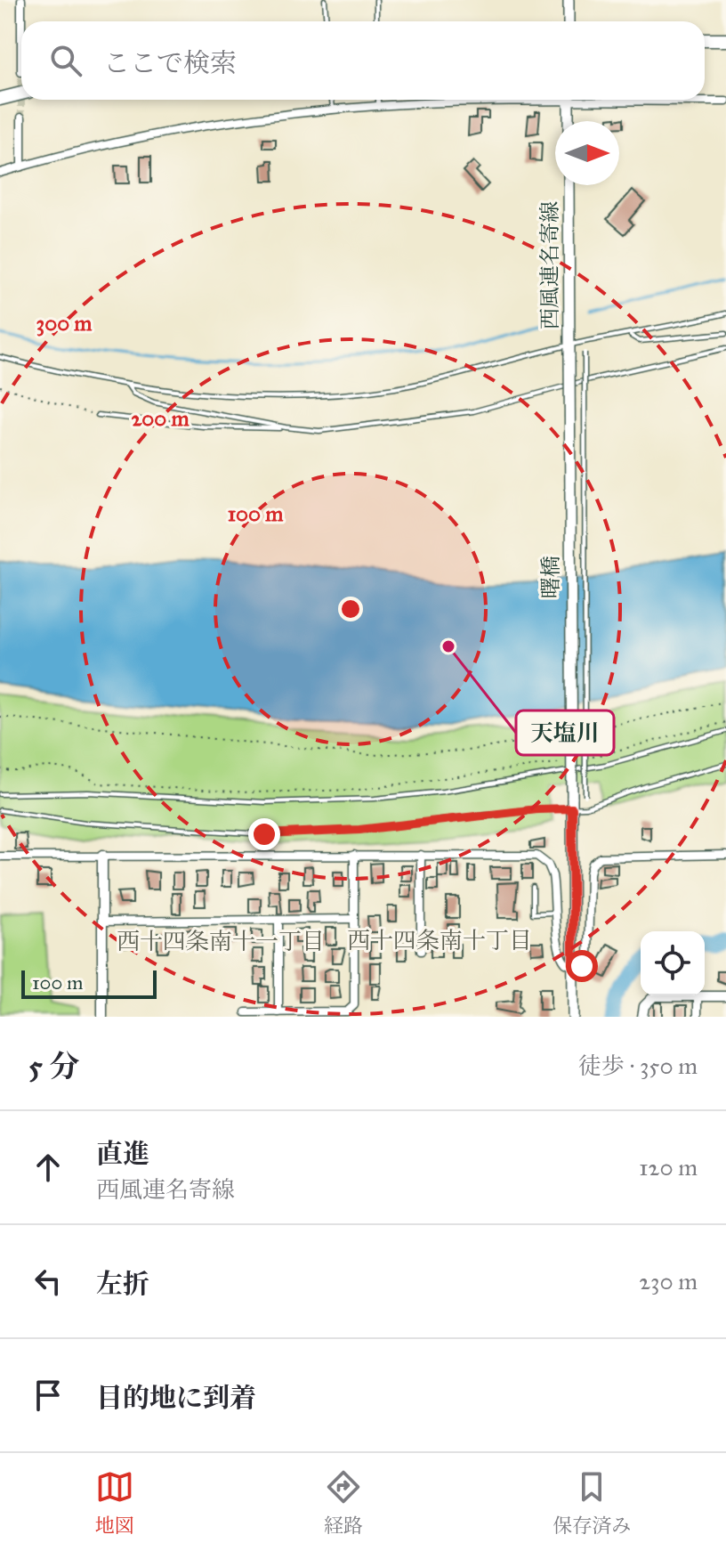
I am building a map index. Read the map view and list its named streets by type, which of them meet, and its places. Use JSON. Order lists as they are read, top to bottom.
{
  "streets": {
    "main road": ["西風連名寄線", "曙橋"]
  },
  "crossings": [
    ["西風連名寄線", "曙橋"]
  ],
  "districts": ["西十四条南十丁目", "西十四条南十一丁目"],
  "places": ["天塩川"],
  "scale_bar": "100 m",
  "north": "right",
  "page": {
    "search": "ここで検索",
    "scale": "100 m",
    "heading": ["5 分", "徒歩 · 350 m"],
    "list": [
      ["直進", "西風連名寄線", "120 m"],
      ["左折", "230 m"],
      "目的地に到着"
    ],
    "nav": ["地図", "経路", "保存済み"]
  },
  "rings": ["300 m", "200 m", "100 m"]
}
